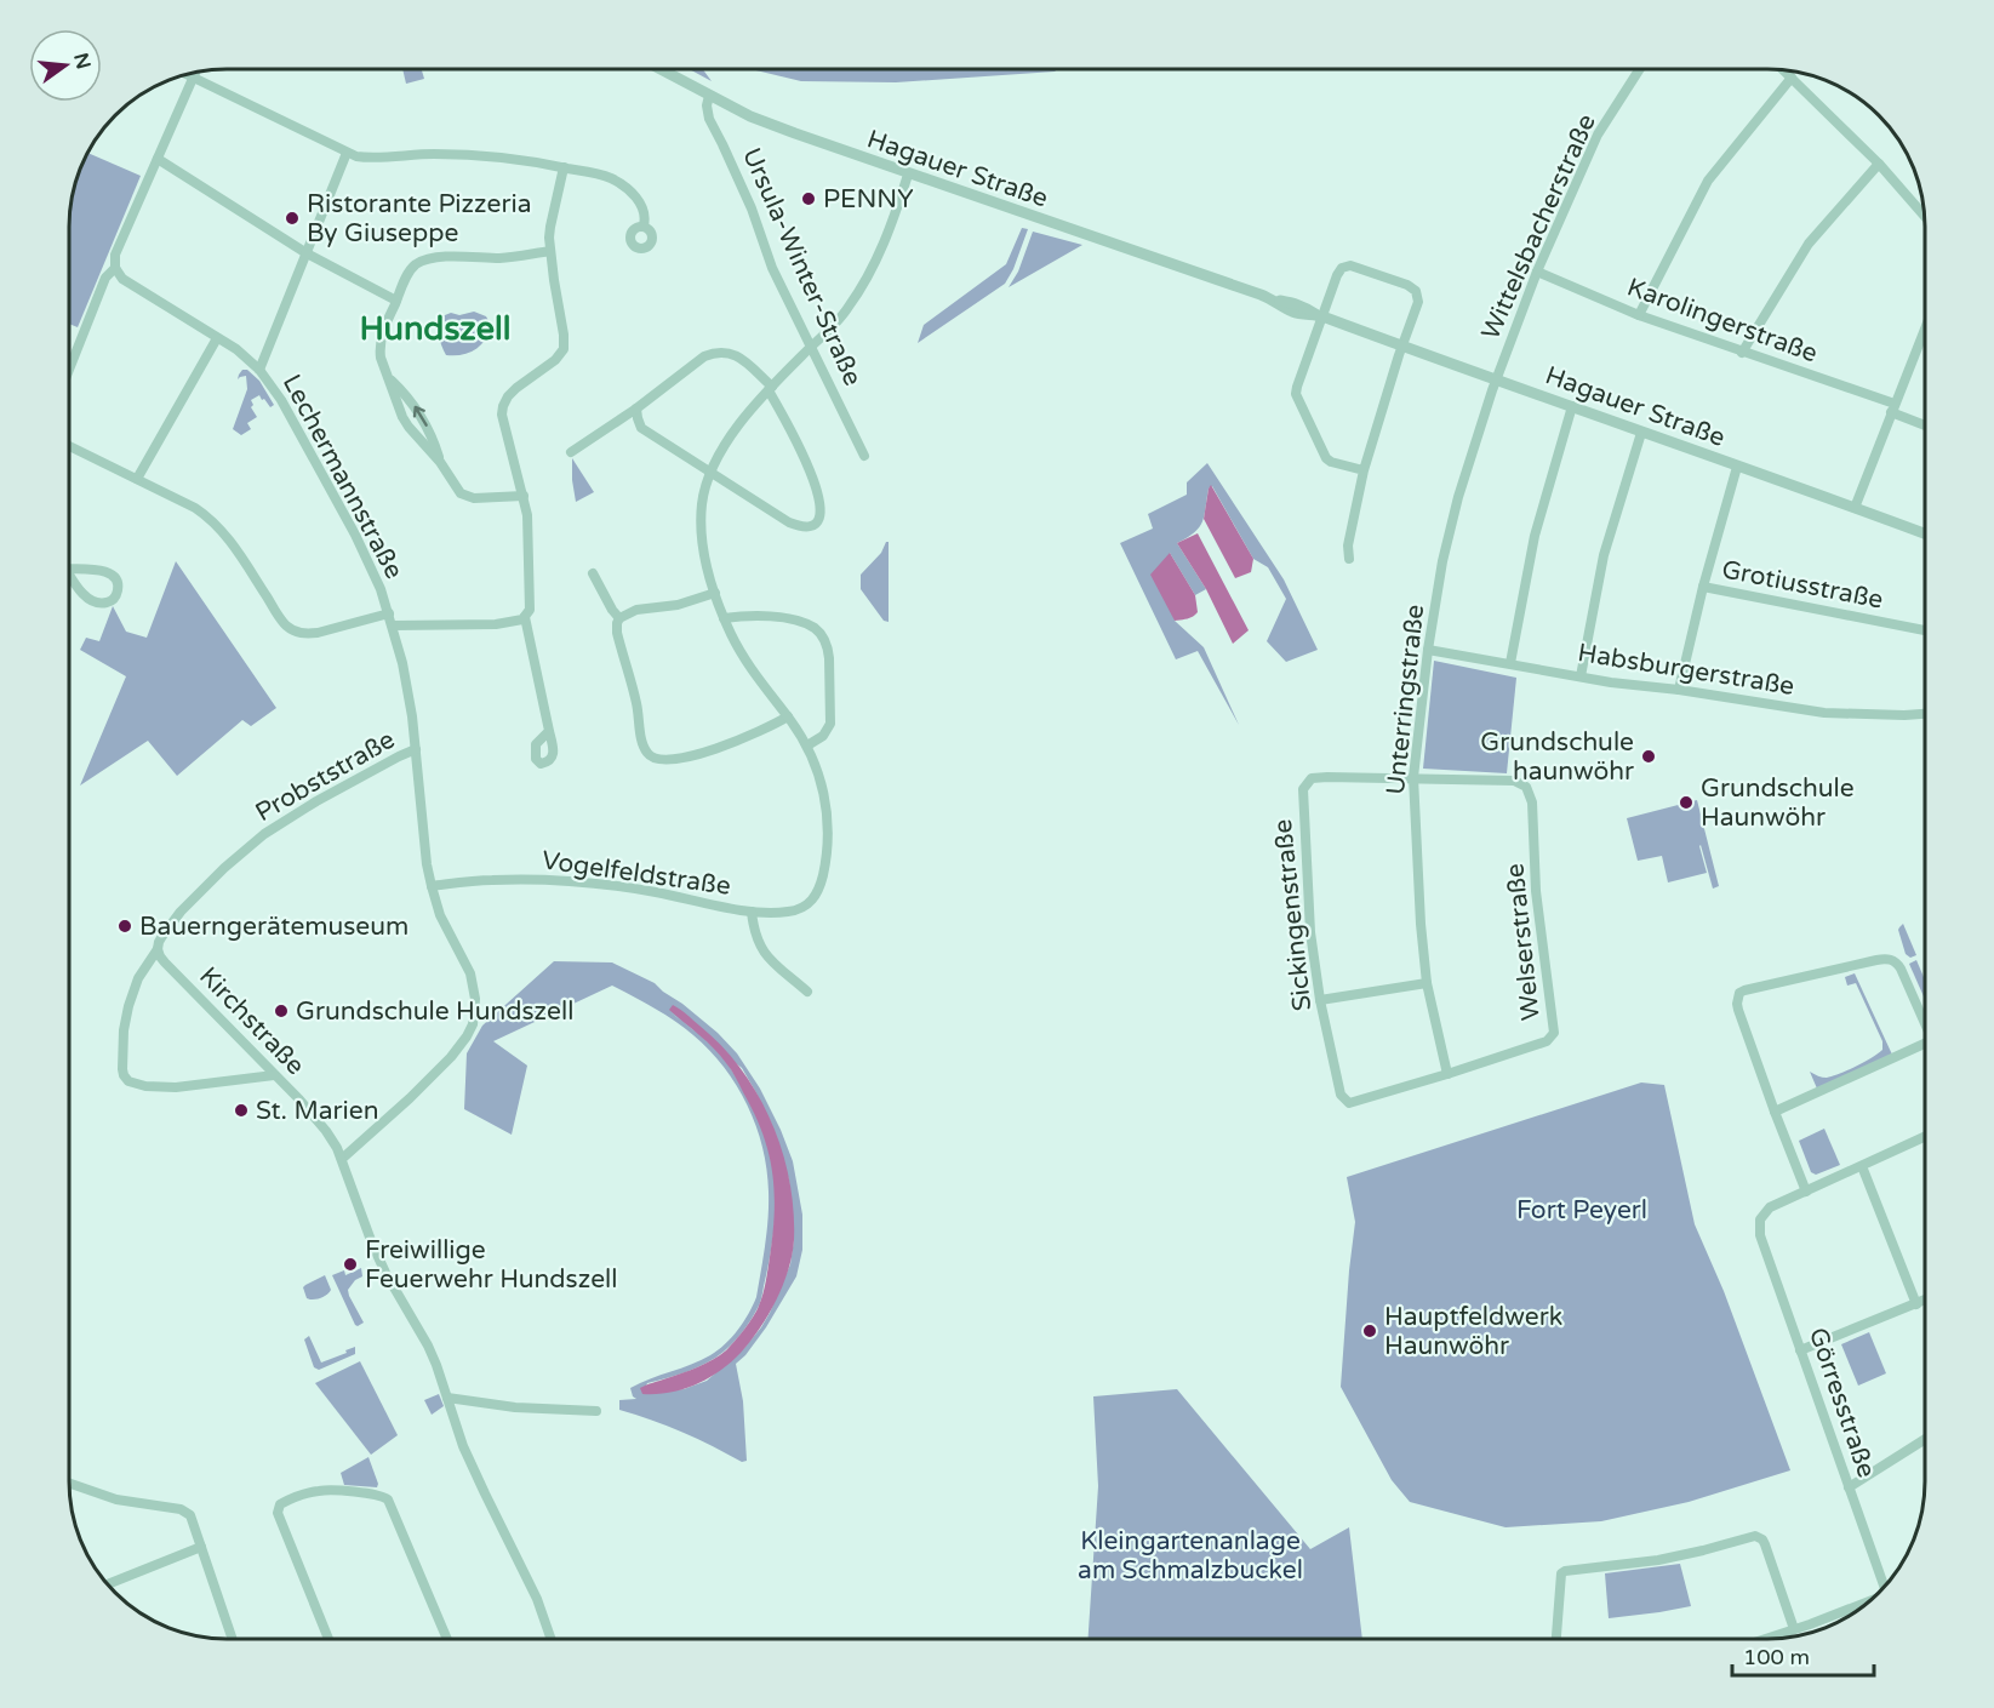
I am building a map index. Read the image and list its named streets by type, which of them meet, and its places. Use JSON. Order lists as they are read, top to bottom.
{
  "streets": {
    "street": [
      "Hagauer Straße",
      "Wittelsbacherstraße",
      "Ursula-Winter-Straße",
      "Karolingerstraße",
      "Lechermannstraße",
      "Grotiusstraße",
      "Habsburgerstraße",
      "Unterringstraße",
      "Probststraße",
      "Vogelfeldstraße",
      "Sickingenstraße",
      "Welserstraße",
      "Kirchstraße",
      "Görresstraße"
    ]
  },
  "crossings": [
    ["Hagauer Straße", "Wittelsbacherstraße"],
    ["Hagauer Straße", "Ursula-Winter-Straße"],
    ["Hagauer Straße", "Unterringstraße"],
    ["Wittelsbacherstraße", "Karolingerstraße"],
    ["Wittelsbacherstraße", "Unterringstraße"],
    ["Lechermannstraße", "Probststraße"],
    ["Lechermannstraße", "Vogelfeldstraße"],
    ["Lechermannstraße", "Kirchstraße"],
    ["Habsburgerstraße", "Unterringstraße"],
    ["Unterringstraße", "Sickingenstraße"],
    ["Unterringstraße", "Welserstraße"],
    ["Probststraße", "Kirchstraße"],
    ["Sickingenstraße", "Welserstraße"]
  ],
  "districts": ["Hundszell"],
  "parks": ["Fort Peyerl", "Kleingartenanlage am Schmalzbuckel"],
  "places": [
    "PENNY",
    "Ristorante Pizzeria By Giuseppe",
    "Grundschule haunwöhr",
    "Grundschule Haunwöhr",
    "Bauerngerätemuseum",
    "Grundschule Hundszell",
    "St. Marien",
    "Freiwillige Feuerwehr Hundszell",
    "Hauptfeldwerk Haunwöhr"
  ],
  "scale_bar": "100 m",
  "north": "right"
}
